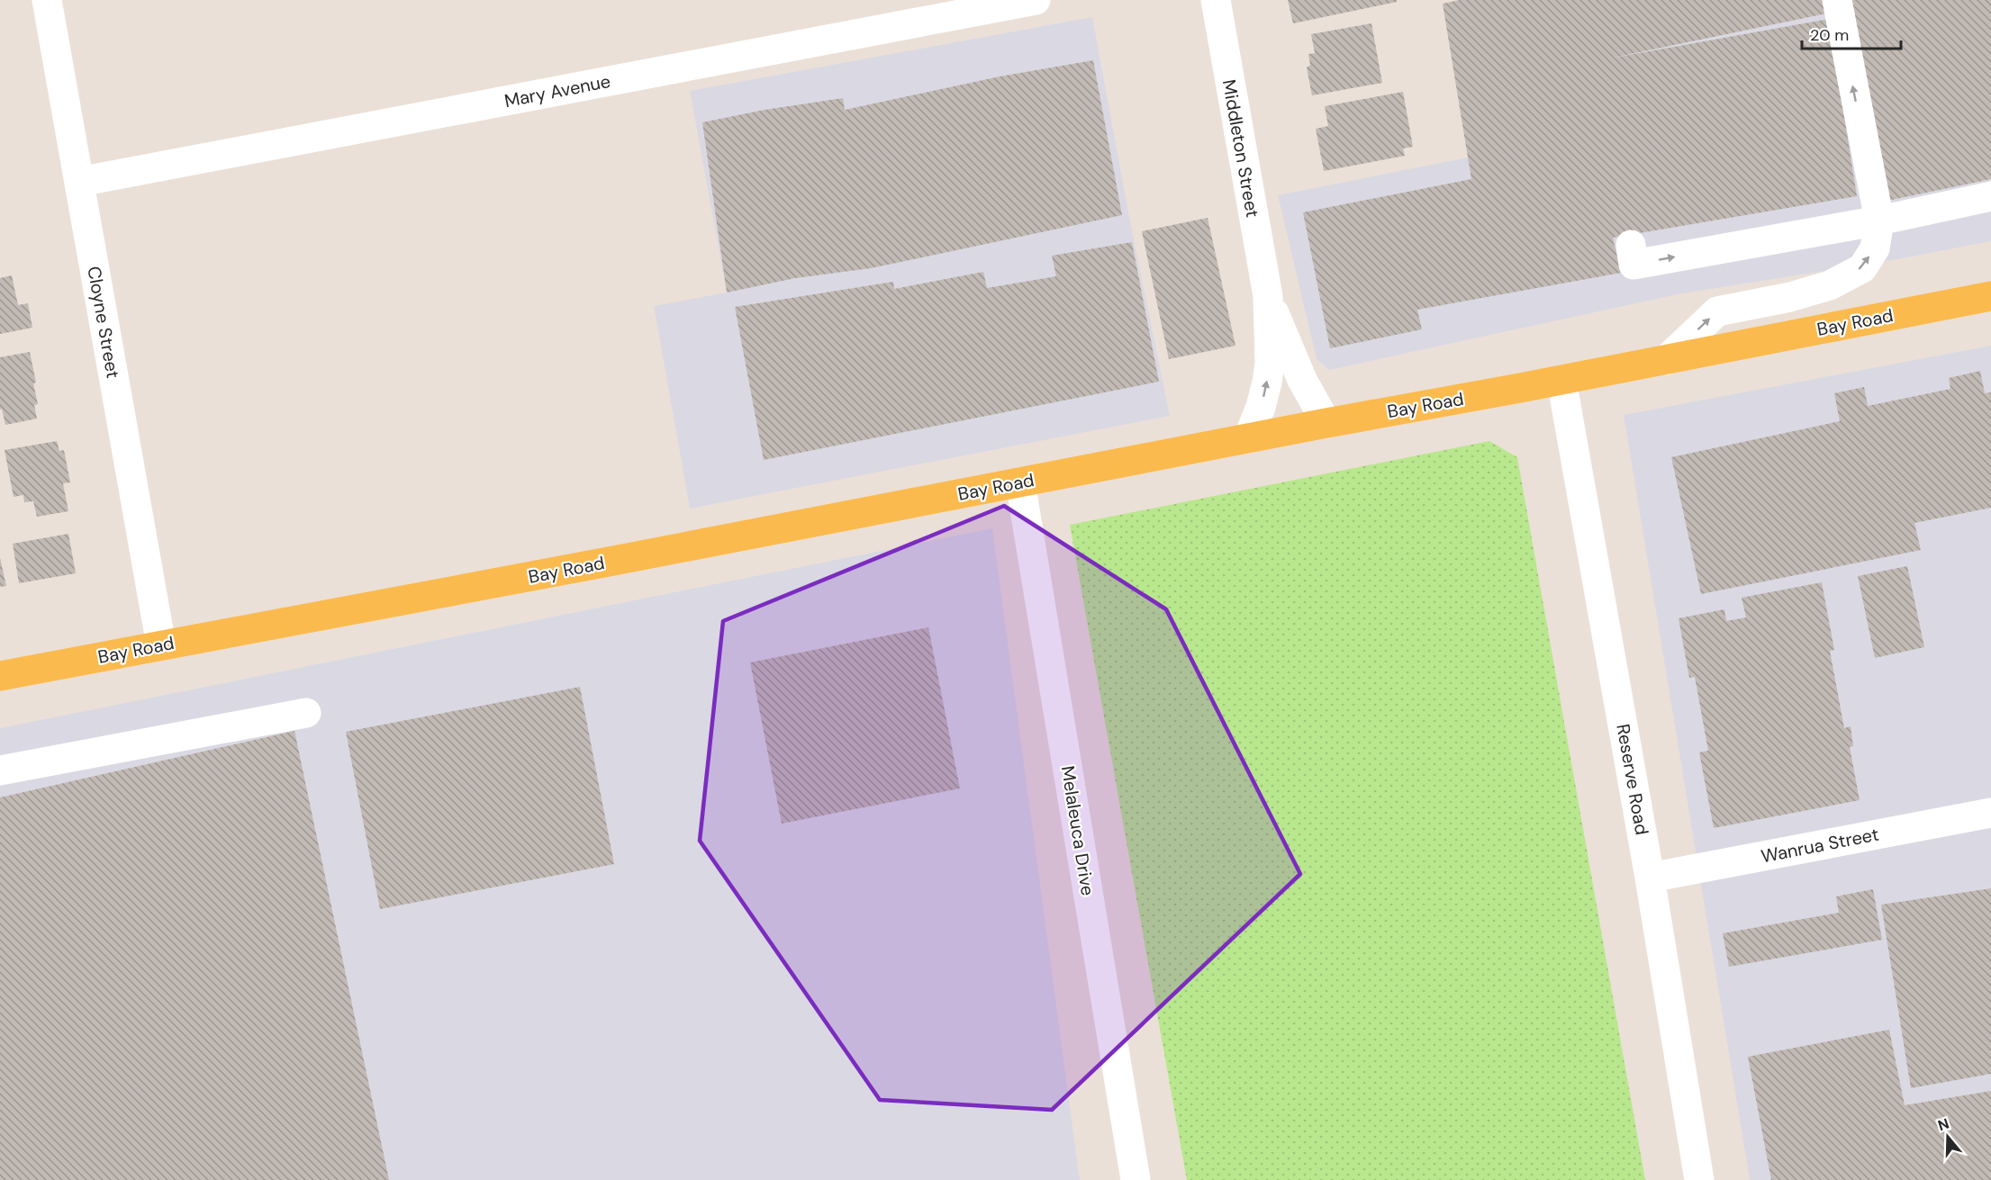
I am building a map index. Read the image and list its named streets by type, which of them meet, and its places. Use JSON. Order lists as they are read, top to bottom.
{
  "streets": {
    "main road": ["Bay Road"],
    "street": [
      "Mary Avenue",
      "Middleton Street",
      "Cloyne Street",
      "Reserve Road",
      "Melaleuca Drive",
      "Wanrua Street"
    ]
  },
  "crossings": [
    ["Mary Avenue", "Cloyne Street"],
    ["Middleton Street", "Bay Road"],
    ["Cloyne Street", "Bay Road"],
    ["Bay Road", "Reserve Road"],
    ["Bay Road", "Melaleuca Drive"],
    ["Reserve Road", "Wanrua Street"]
  ],
  "scale_bar": "20 m",
  "north": "top"
}
